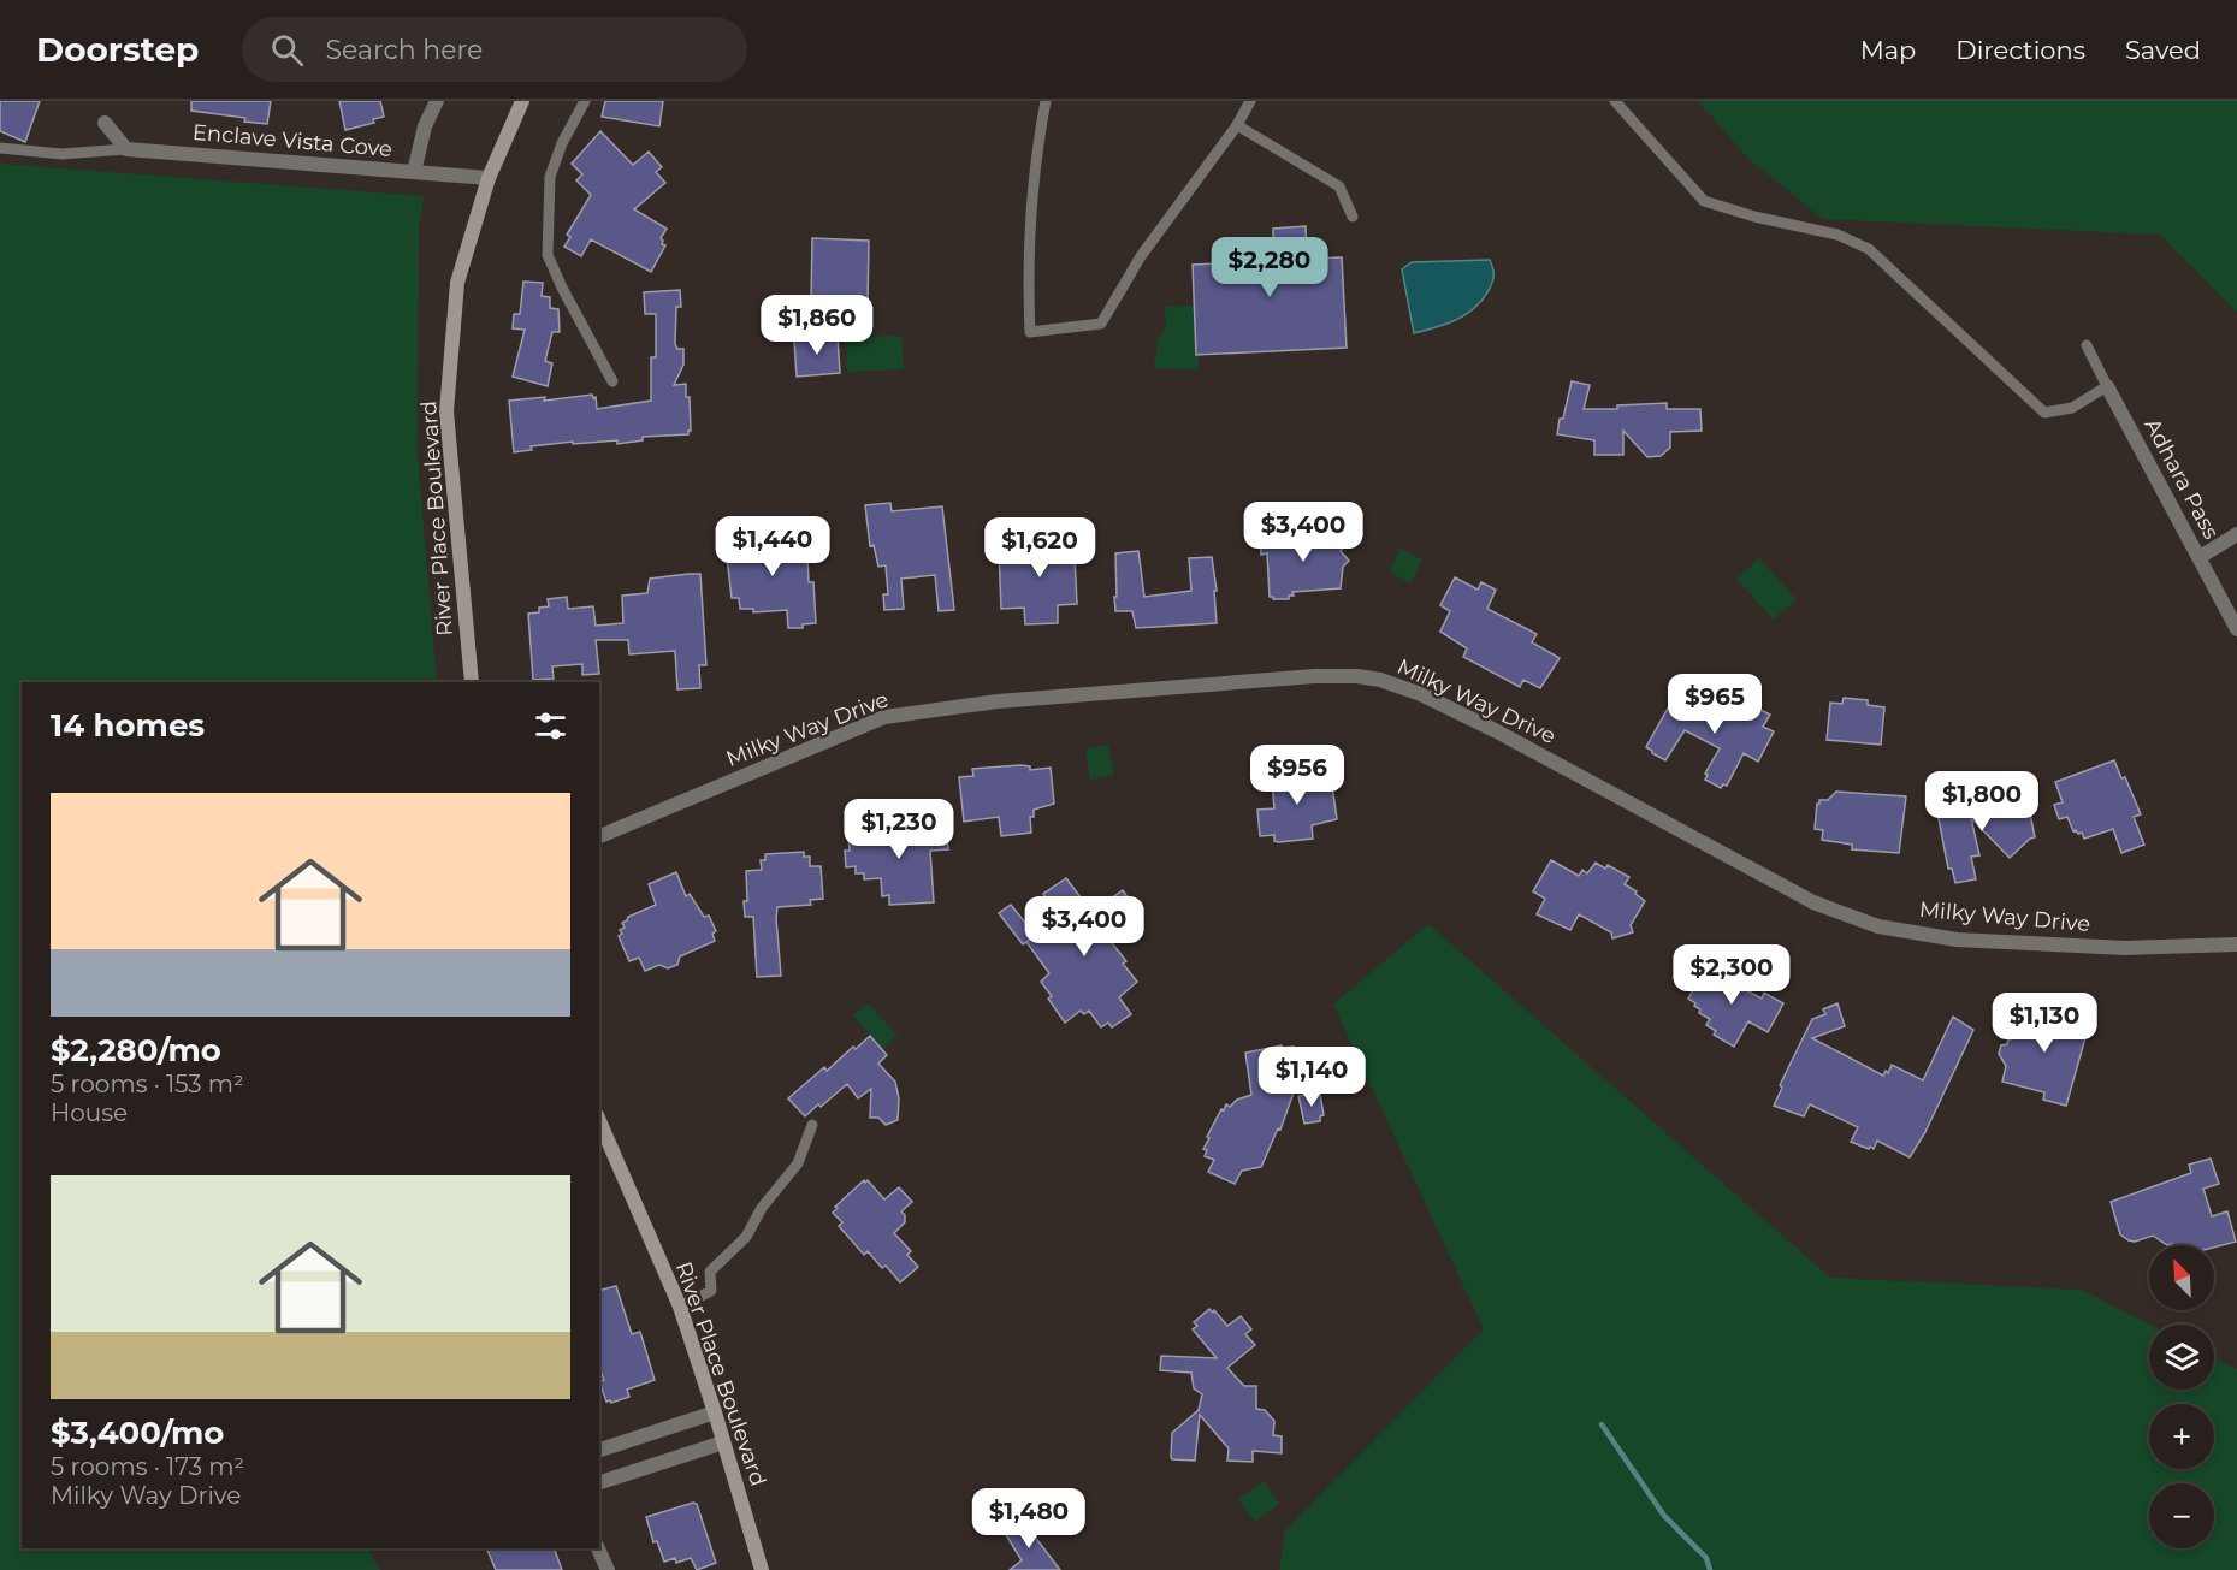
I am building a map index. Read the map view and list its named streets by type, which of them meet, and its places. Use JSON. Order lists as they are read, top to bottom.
{
  "streets": {
    "street": [
      "Enclave Vista Cove",
      "Adhara Pass",
      "River Place Boulevard",
      "Milky Way Drive"
    ]
  },
  "crossings": [
    ["Enclave Vista Cove", "River Place Boulevard"]
  ],
  "north": "top left",
  "page": {
    "header": "Doorstep",
    "search": "Search here",
    "nav": ["Map", "Directions", "Saved"],
    "price": [
      "$2,280",
      "$1,860",
      "$3,400",
      "$1,440",
      "$1,620",
      "$965",
      "$956",
      "$1,800",
      "$1,230",
      "$3,400",
      "$2,300",
      "$1,130",
      "$1,140",
      "$1,480"
    ],
    "heading": "14 homes",
    "list": [
      {
        "name": "$2,280/mo",
        "note": "5 rooms · 153 m² · House"
      },
      {
        "name": "$3,400/mo",
        "note": "5 rooms · 173 m² · Milky Way Drive"
      }
    ],
    "map_buttons": ["+", "−"]
  }
}
